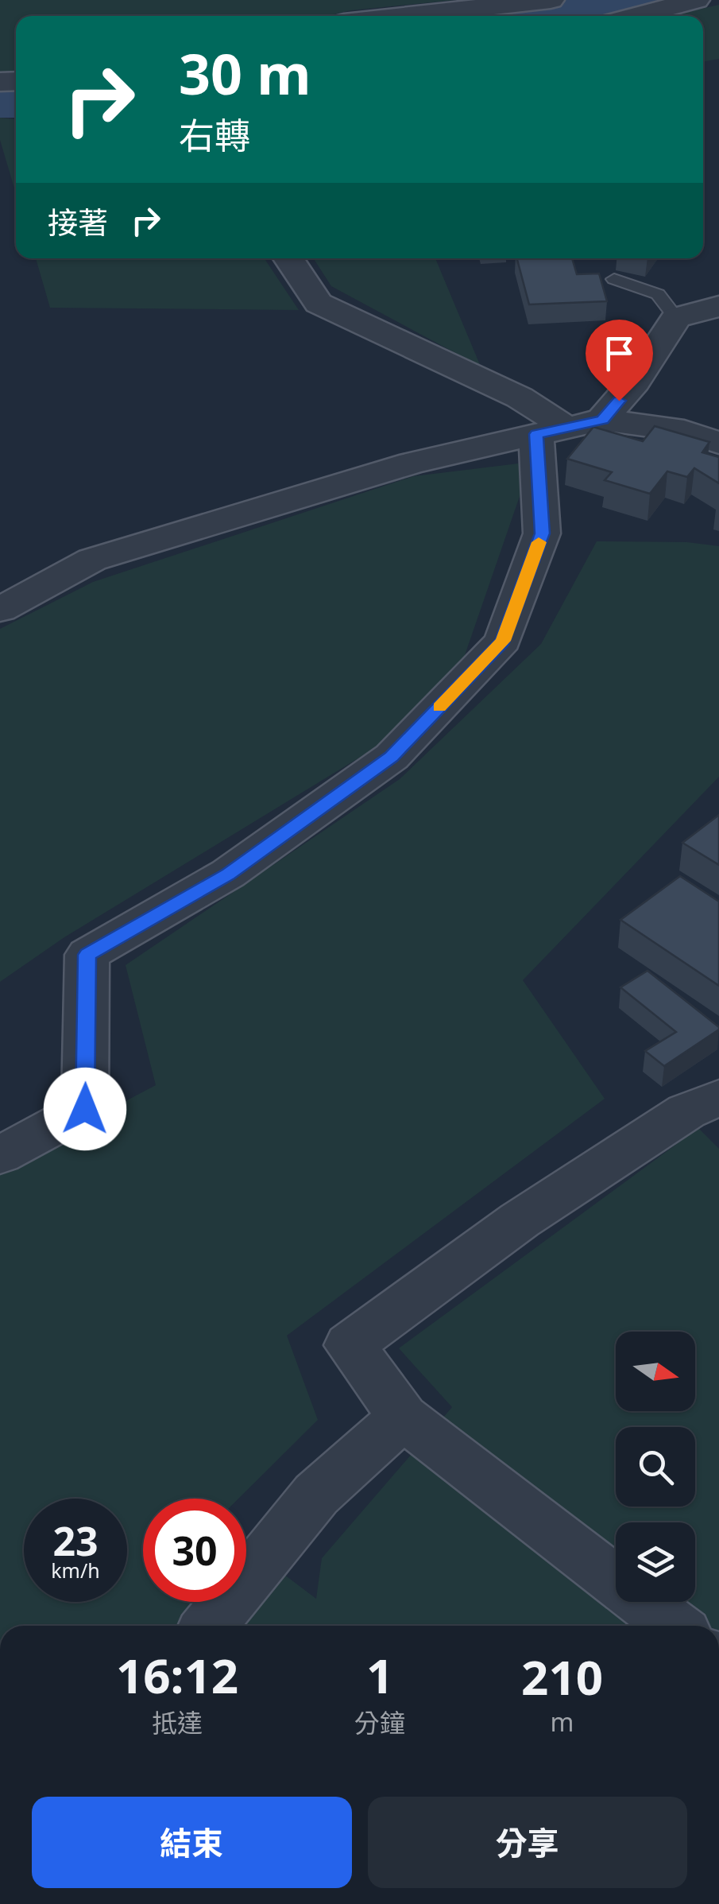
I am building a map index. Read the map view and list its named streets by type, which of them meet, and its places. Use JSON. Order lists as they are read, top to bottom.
{
  "north": "right",
  "page": {
    "turn": ["30 m", "右轉"],
    "then": "接著",
    "speed": "23 km/h",
    "limit": "30",
    "eta": [
      "16:12",
      "抵達",
      "1",
      "分鐘",
      "210",
      "m"
    ],
    "buttons": ["結束", "分享"]
  }
}
